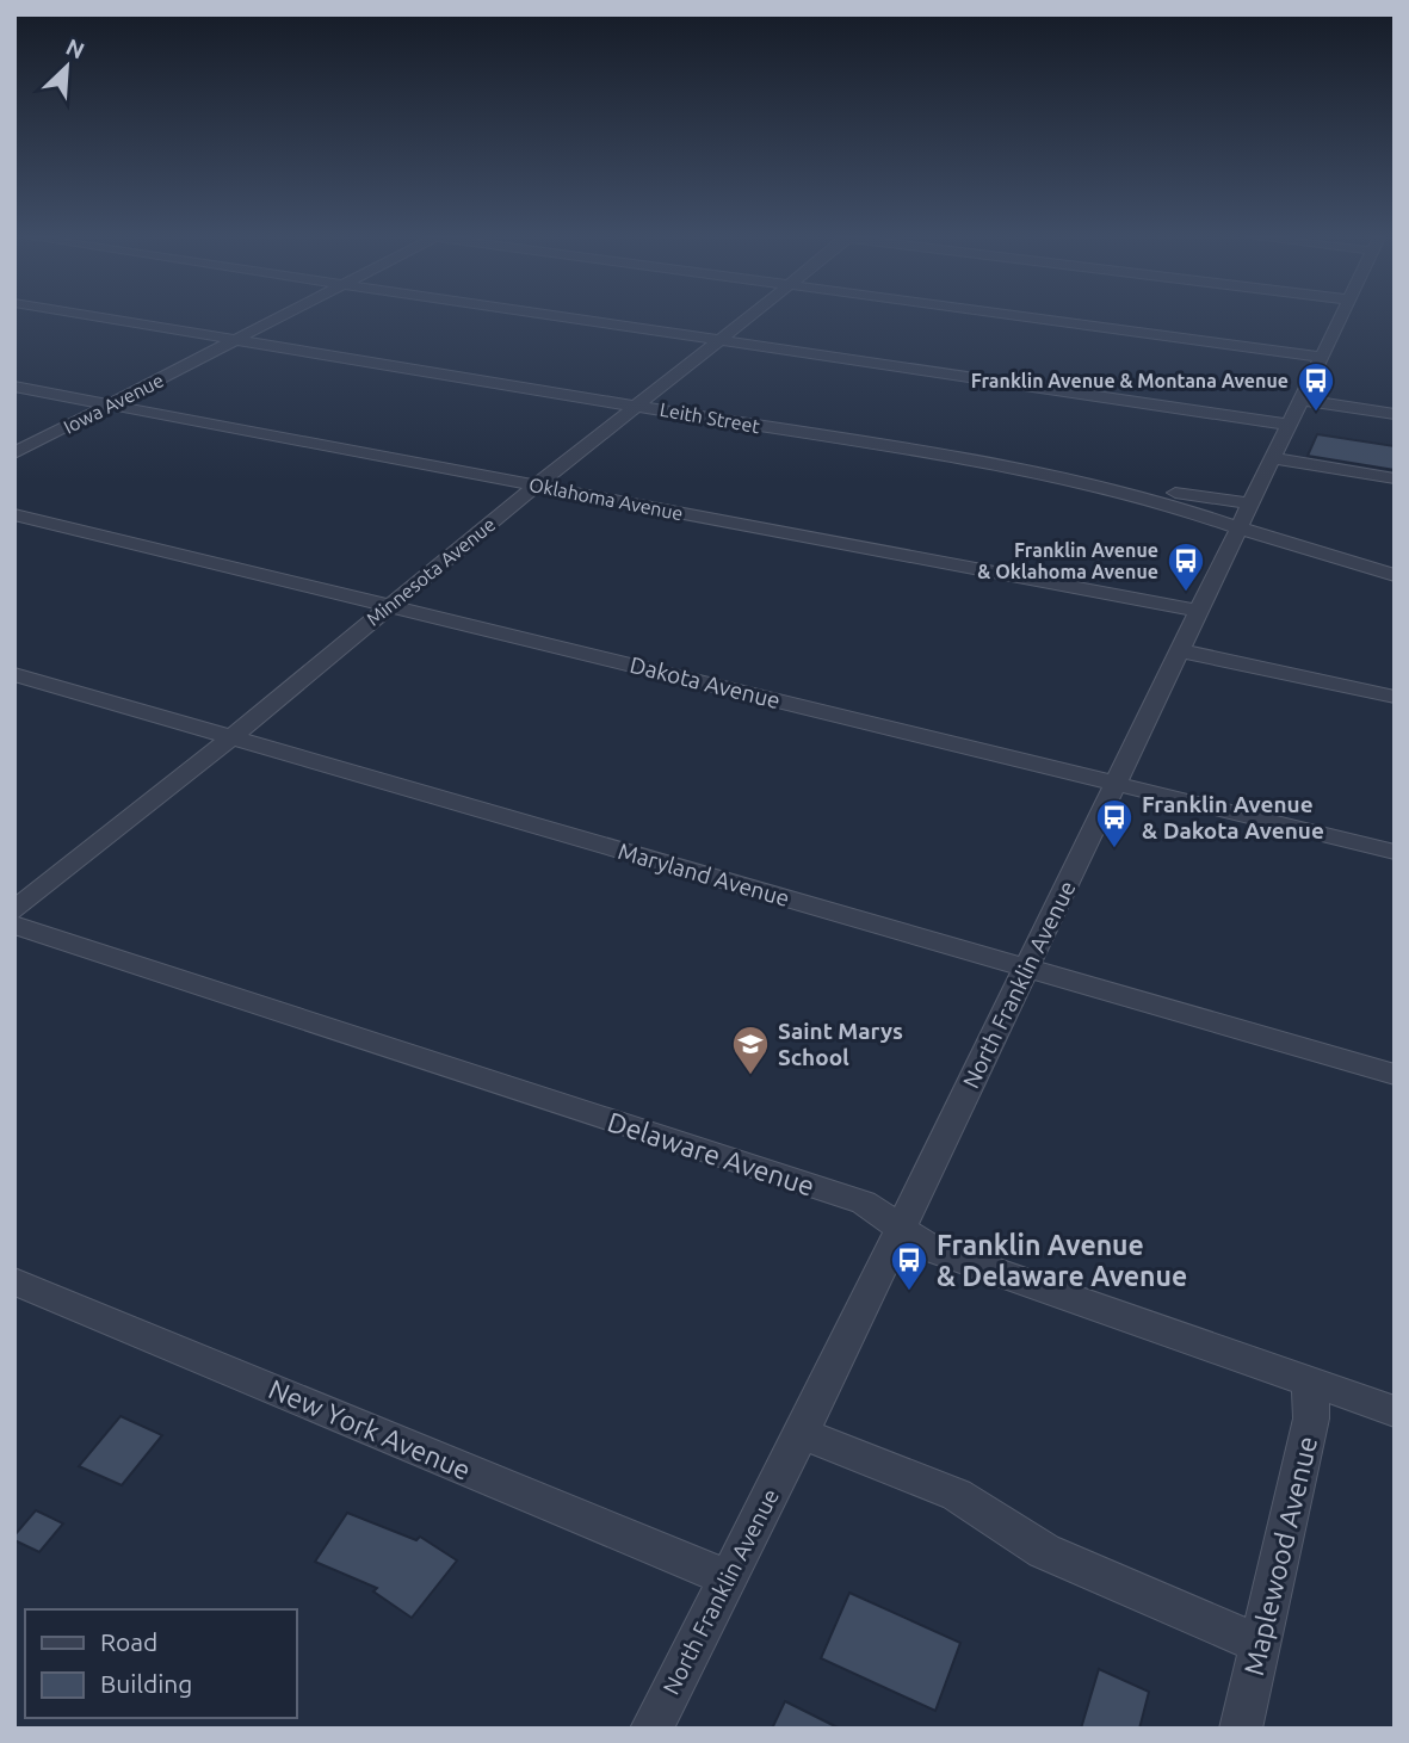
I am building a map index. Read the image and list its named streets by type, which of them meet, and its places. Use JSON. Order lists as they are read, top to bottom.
{
  "streets": {
    "street": [
      "Iowa Avenue",
      "Leith Street",
      "Oklahoma Avenue",
      "Minnesota Avenue",
      "Dakota Avenue",
      "Maryland Avenue",
      "North Franklin Avenue",
      "Delaware Avenue",
      "New York Avenue",
      "Maplewood Avenue"
    ]
  },
  "crossings": [
    ["Iowa Avenue", "Leith Street"],
    ["Iowa Avenue", "Oklahoma Avenue"],
    ["Leith Street", "Minnesota Avenue"],
    ["Leith Street", "North Franklin Avenue"],
    ["Oklahoma Avenue", "Minnesota Avenue"],
    ["Oklahoma Avenue", "North Franklin Avenue"],
    ["Minnesota Avenue", "Dakota Avenue"],
    ["Minnesota Avenue", "Maryland Avenue"],
    ["Dakota Avenue", "North Franklin Avenue"],
    ["Maryland Avenue", "North Franklin Avenue"],
    ["North Franklin Avenue", "Delaware Avenue"],
    ["North Franklin Avenue", "New York Avenue"],
    ["Delaware Avenue", "Maplewood Avenue"]
  ],
  "places": {
    "bus stop": [
      "Franklin Avenue & Montana Avenue",
      "Franklin Avenue & Oklahoma Avenue",
      "Franklin Avenue & Dakota Avenue",
      "Franklin Avenue & Delaware Avenue"
    ],
    "school or university": ["Saint Marys School"]
  },
  "legend": ["Road", "Building"],
  "north": "top right"
}
